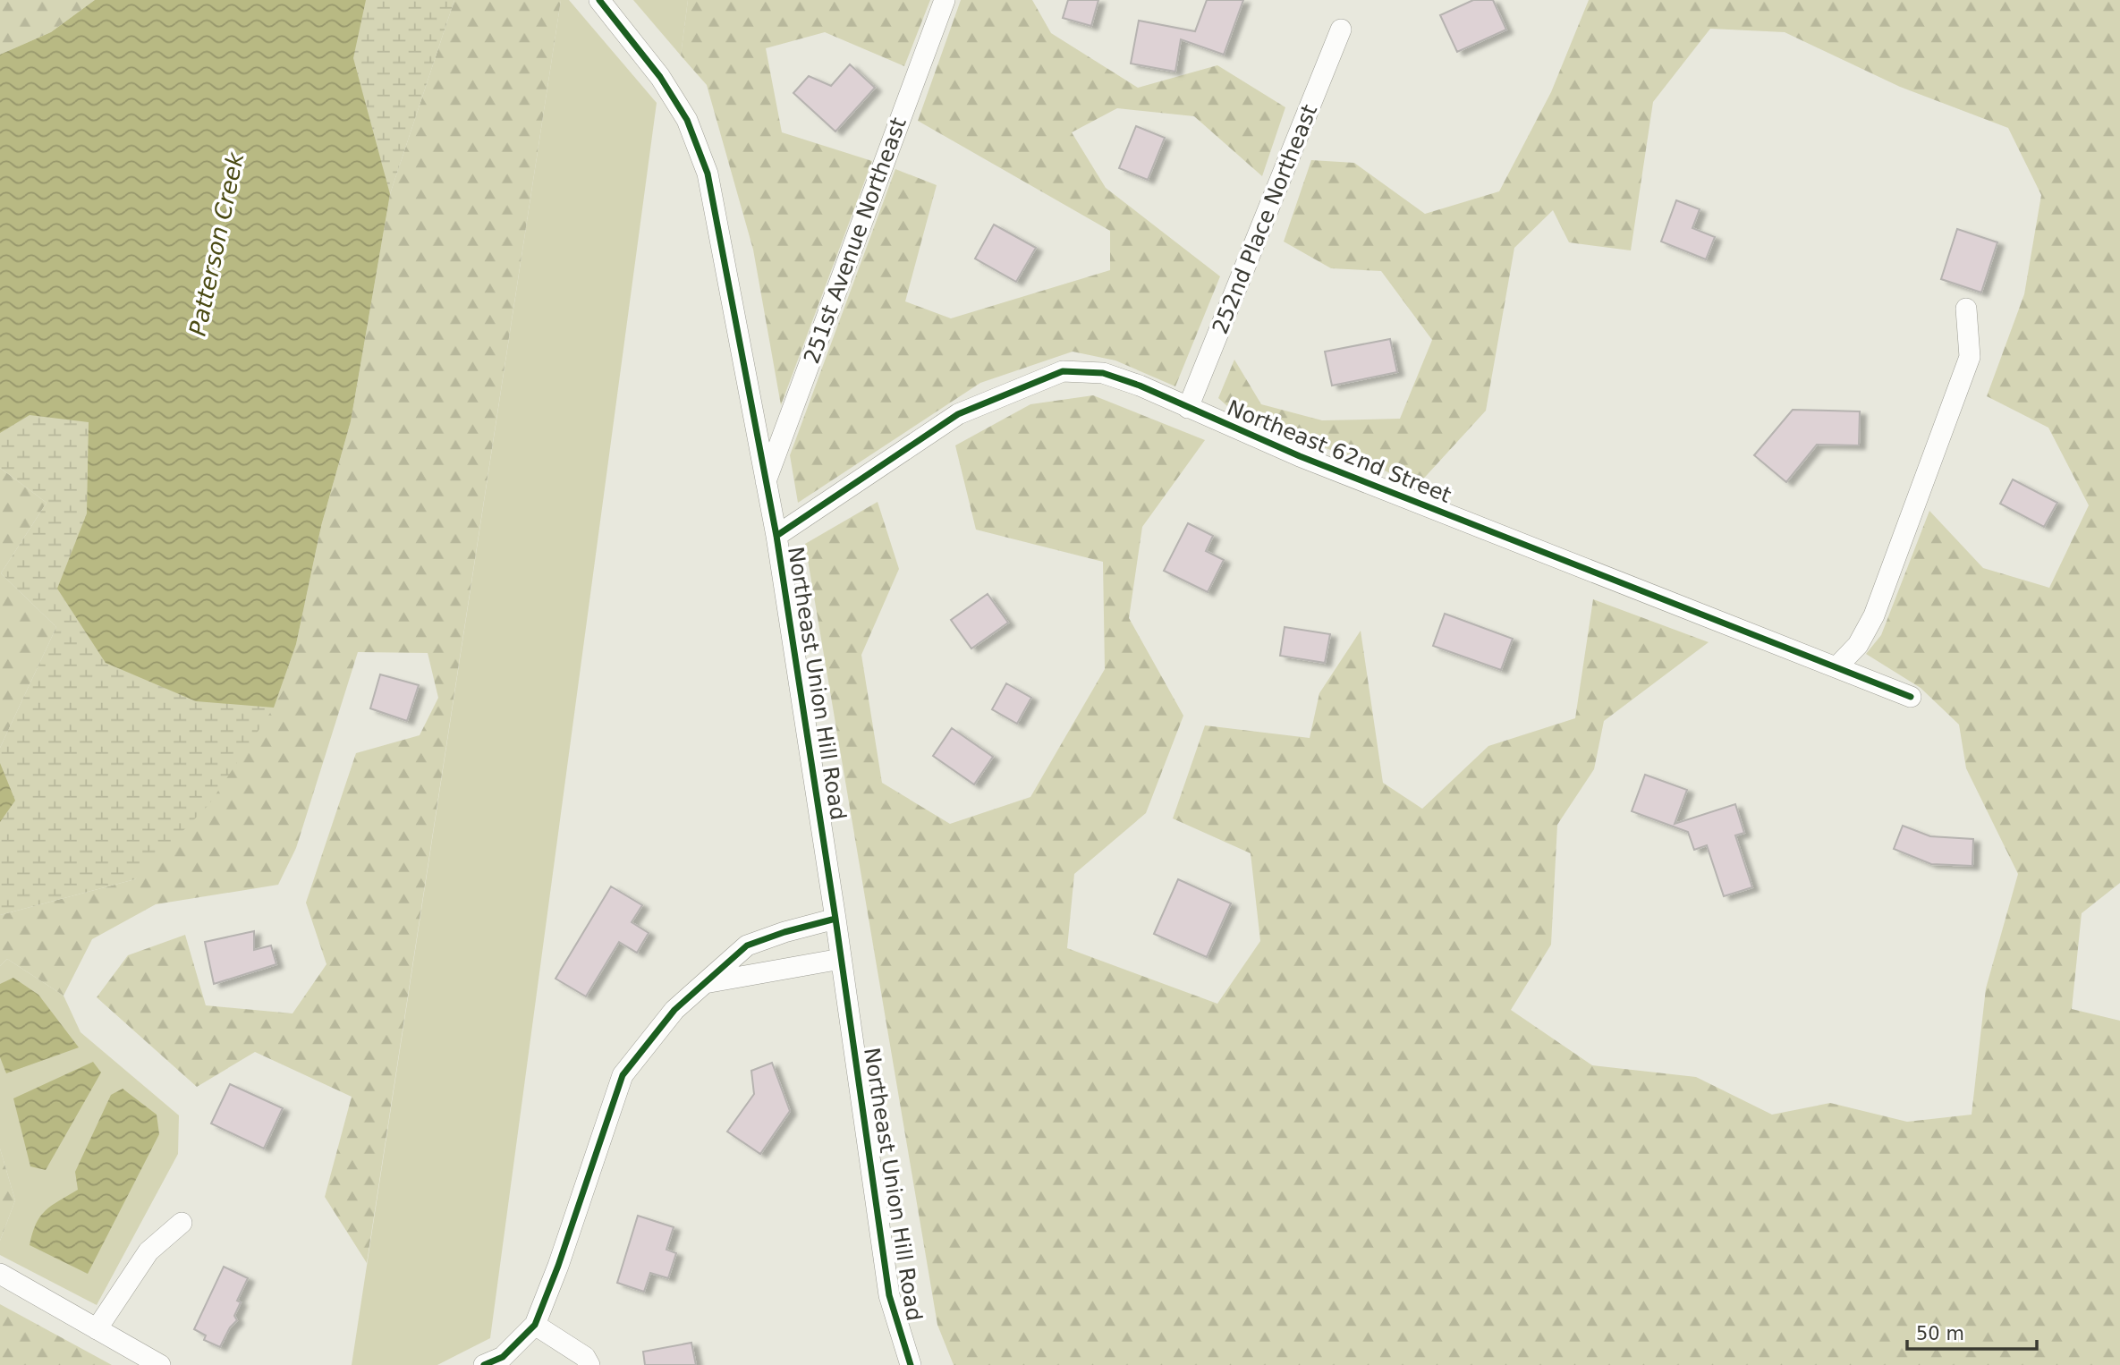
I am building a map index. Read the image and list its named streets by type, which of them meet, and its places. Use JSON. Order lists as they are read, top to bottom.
{
  "streets": {
    "street": [
      "252nd Place Northeast",
      "251st Avenue Northeast",
      "Northeast 62nd Street",
      "Northeast Union Hill Road"
    ]
  },
  "crossings": [
    ["252nd Place Northeast", "Northeast 62nd Street"],
    ["251st Avenue Northeast", "Northeast Union Hill Road"],
    ["Northeast 62nd Street", "Northeast Union Hill Road"]
  ],
  "water": ["Patterson Creek"],
  "scale_bar": "50 m"
}
